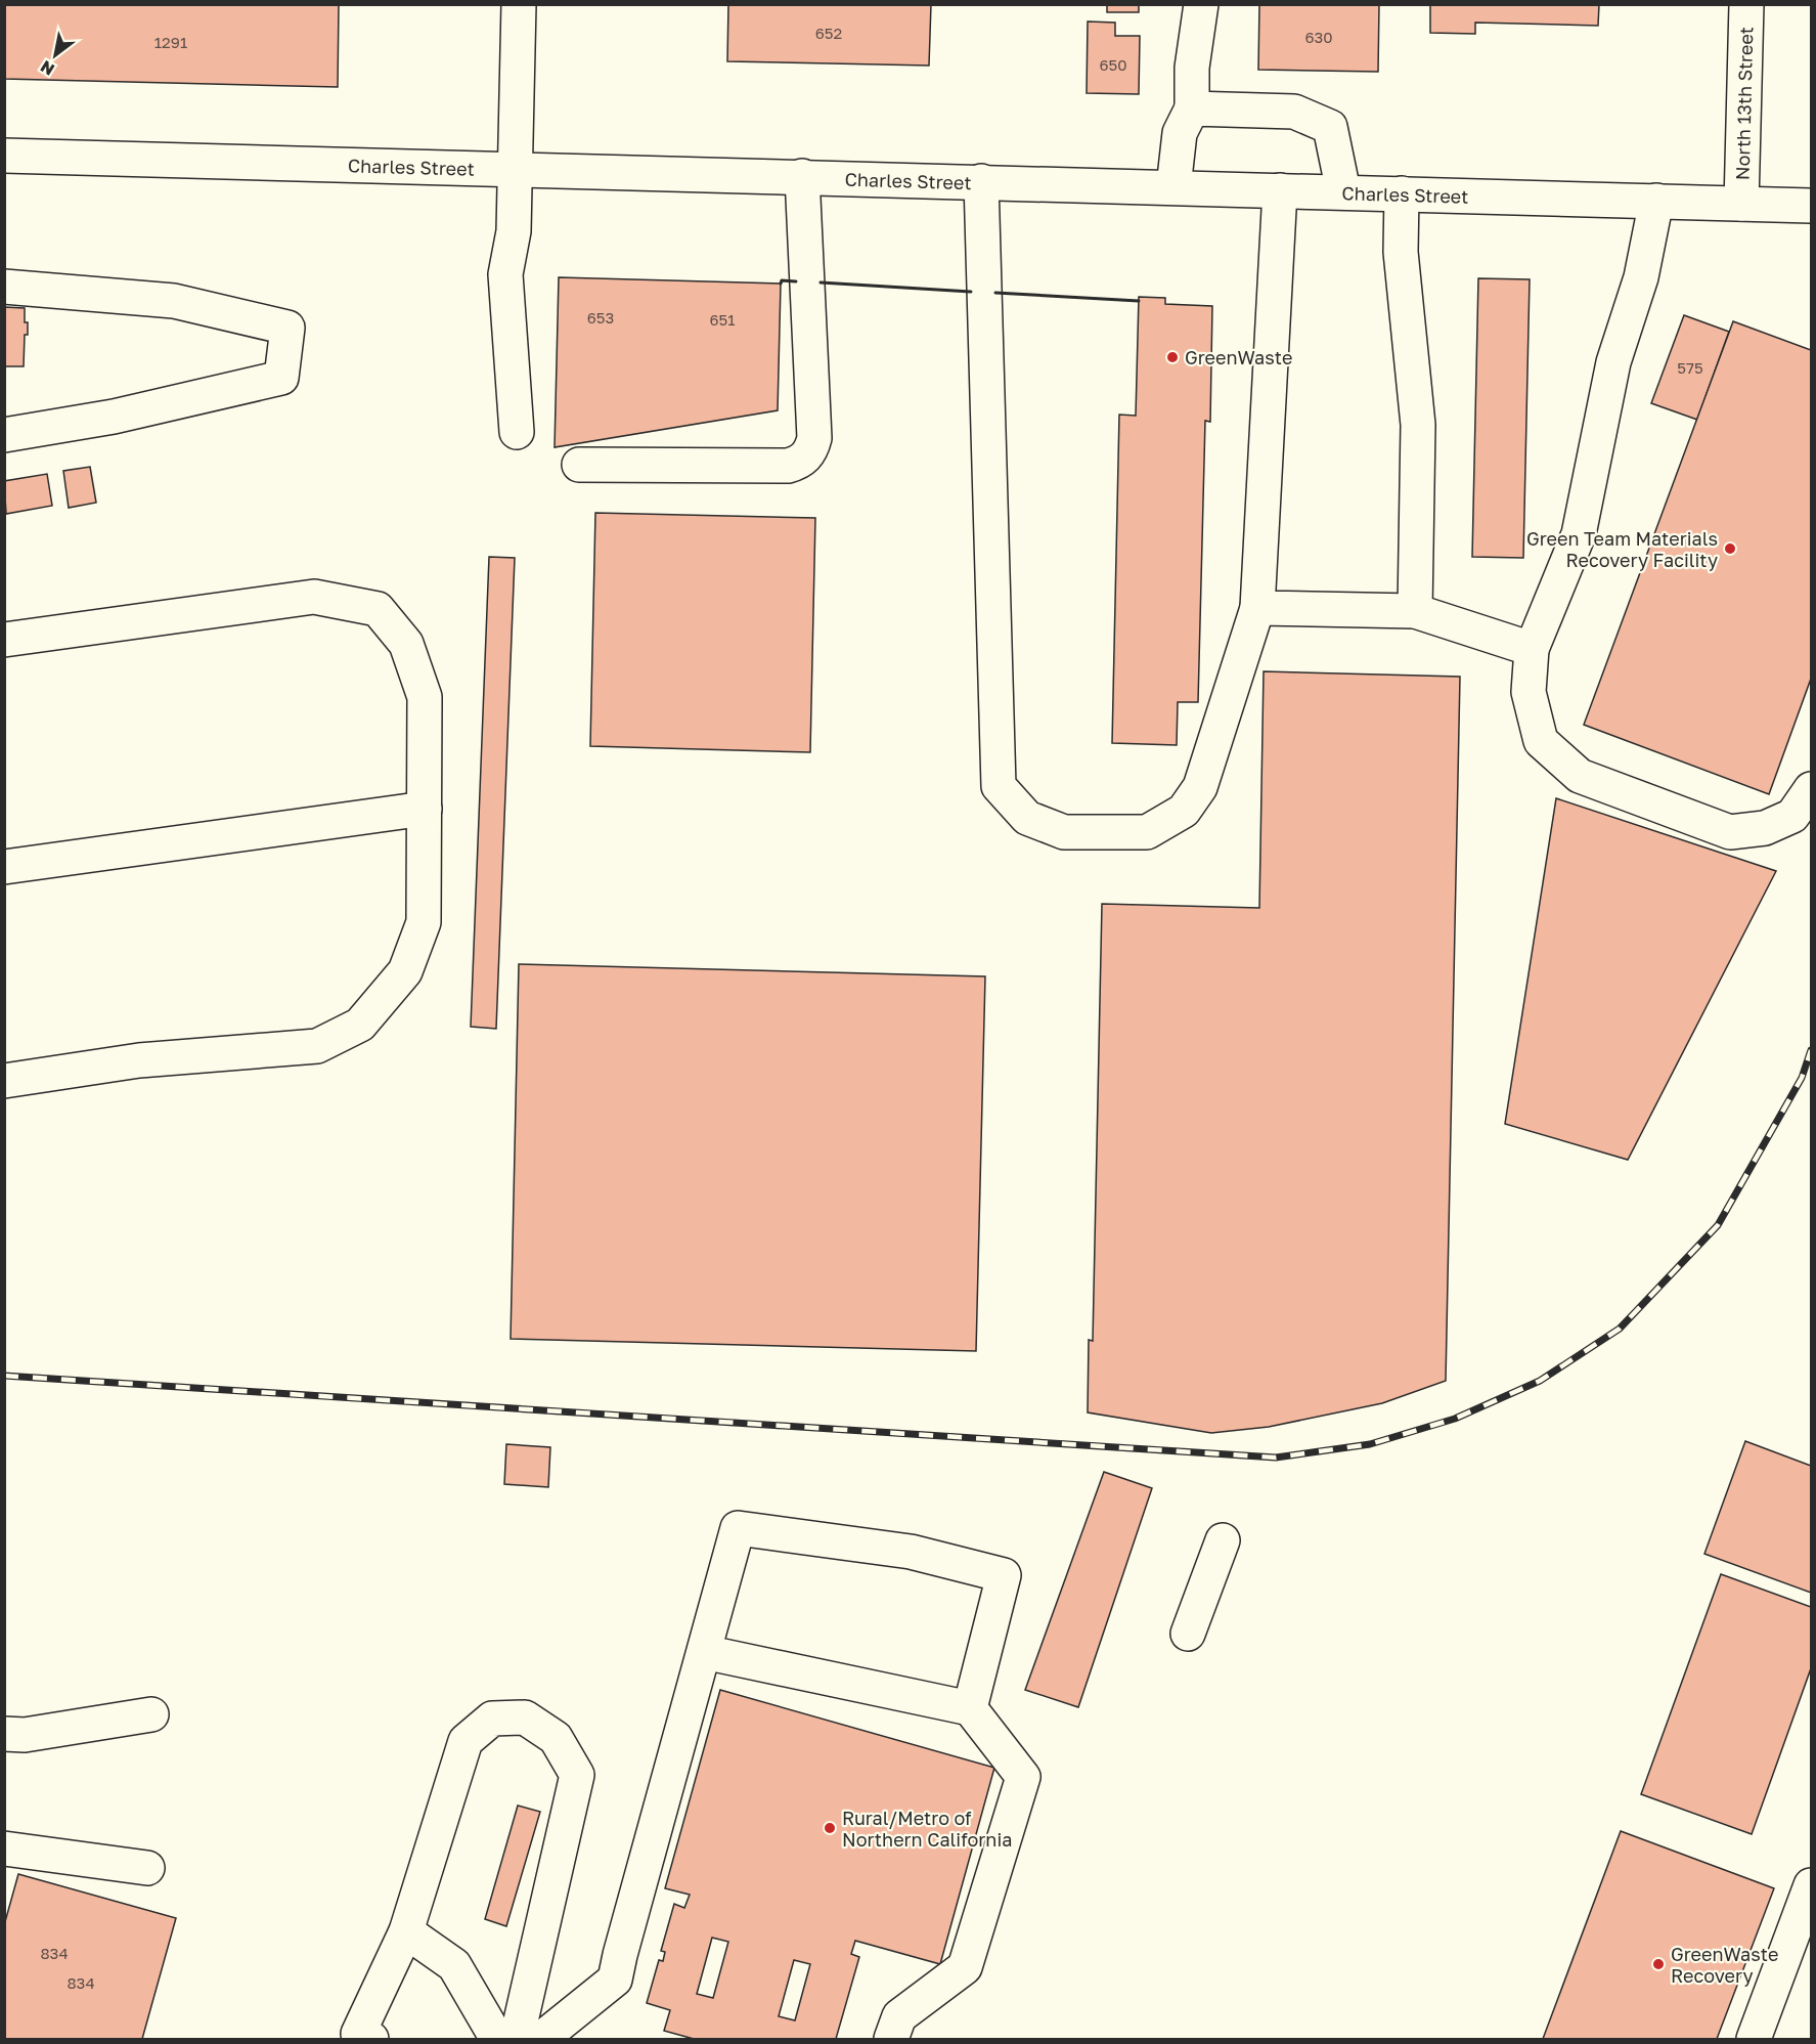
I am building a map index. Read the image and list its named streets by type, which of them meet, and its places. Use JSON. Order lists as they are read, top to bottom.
{
  "streets": {
    "street": ["North 13th Street", "Charles Street"]
  },
  "crossings": [
    ["North 13th Street", "Charles Street"]
  ],
  "places": [
    "GreenWaste",
    "Green Team Materials Recovery Facility",
    "Rural/Metro of Northern California",
    "GreenWaste Recovery"
  ],
  "house_numbers": [
    "652",
    "630",
    "1291",
    "650",
    "653",
    "651",
    "575",
    "834",
    "834"
  ],
  "north": "bottom left"
}
